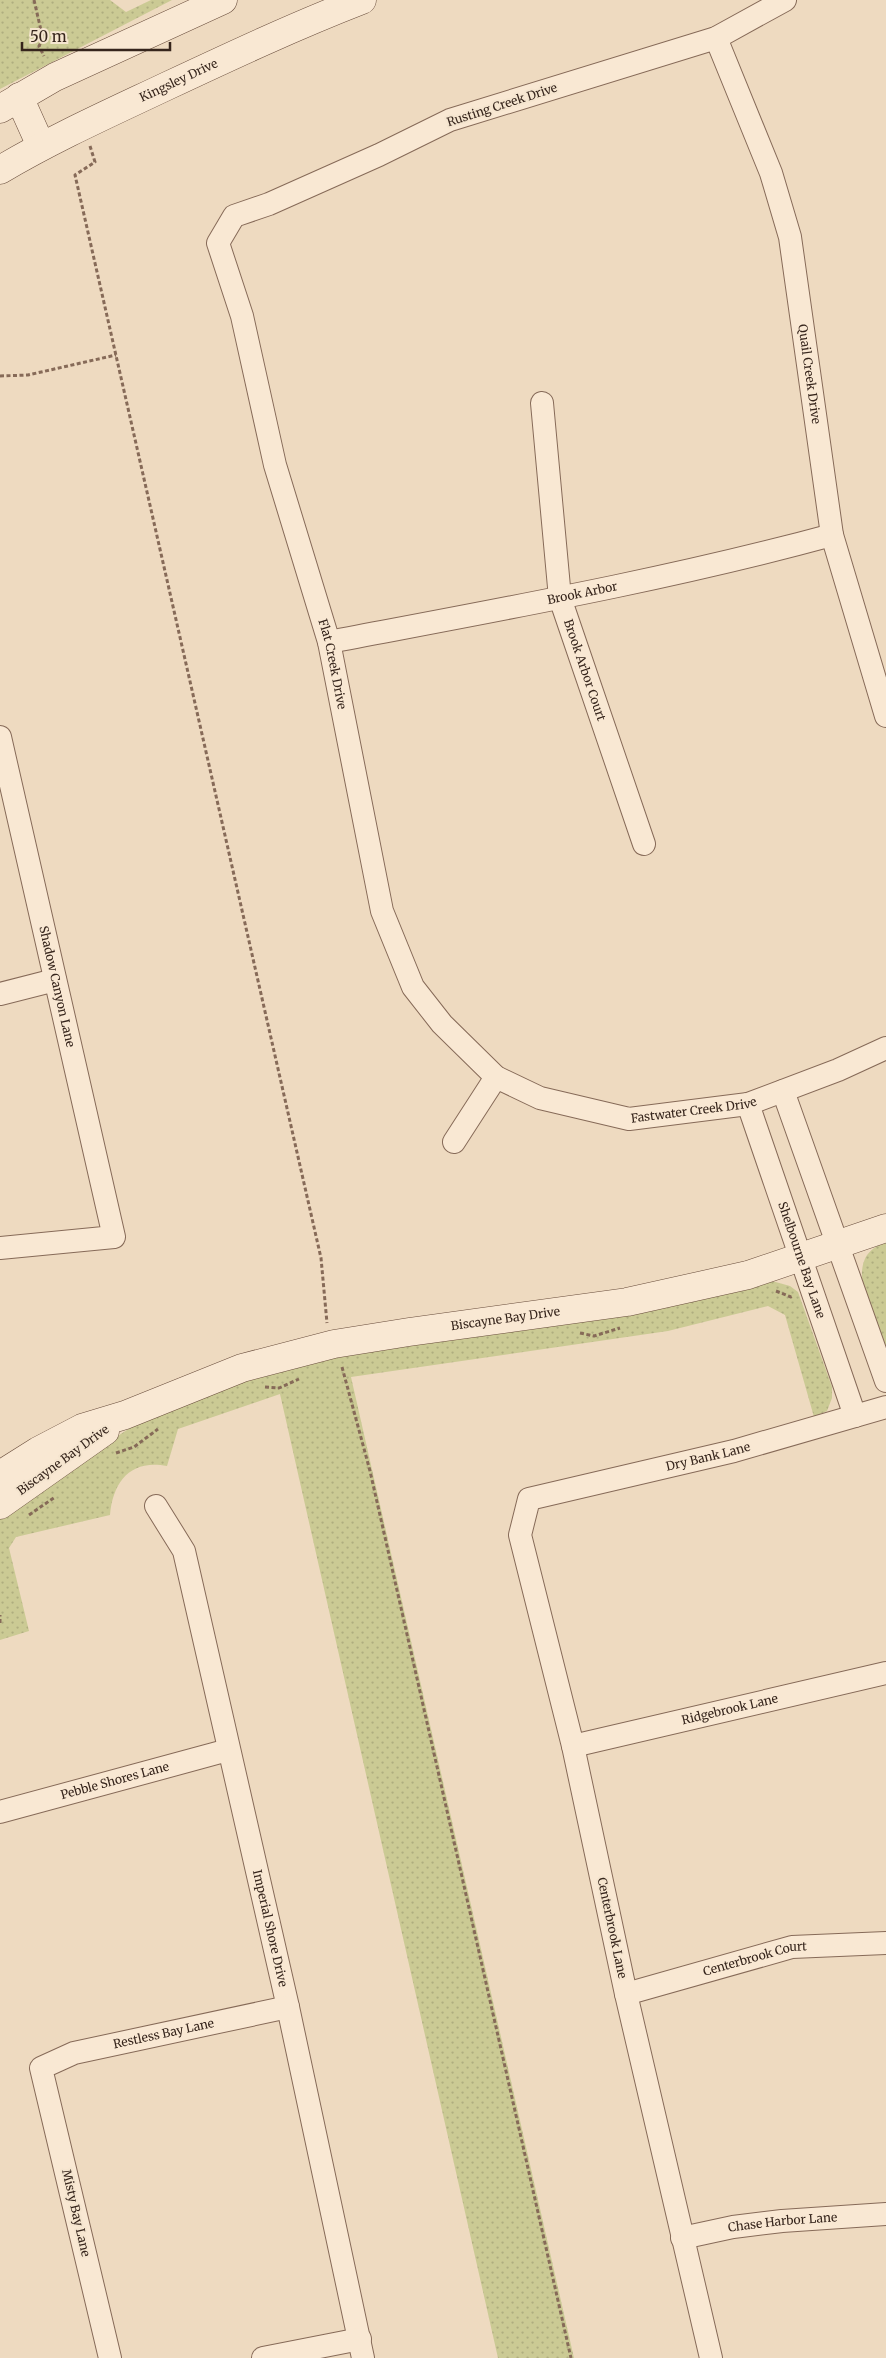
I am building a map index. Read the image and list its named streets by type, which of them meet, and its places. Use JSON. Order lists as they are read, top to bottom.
{
  "streets": {
    "street": [
      "Kingsley Drive",
      "Rusting Creek Drive",
      "Quail Creek Drive",
      "Brook Arbor",
      "Flat Creek Drive",
      "Brook Arbor Court",
      "Shadow Canyon Lane",
      "Fastwater Creek Drive",
      "Shelbourne Bay Lane",
      "Biscayne Bay Drive",
      "Dry Bank Lane",
      "Ridgebrook Lane",
      "Pebble Shores Lane",
      "Imperial Shore Drive",
      "Centerbrook Lane",
      "Centerbrook Court",
      "Restless Bay Lane",
      "Misty Bay Lane",
      "Chase Harbor Lane"
    ]
  },
  "crossings": [
    ["Rusting Creek Drive", "Quail Creek Drive"],
    ["Rusting Creek Drive", "Flat Creek Drive"],
    ["Quail Creek Drive", "Brook Arbor"],
    ["Brook Arbor", "Flat Creek Drive"],
    ["Brook Arbor", "Brook Arbor Court"],
    ["Flat Creek Drive", "Fastwater Creek Drive"],
    ["Fastwater Creek Drive", "Shelbourne Bay Lane"],
    ["Shelbourne Bay Lane", "Biscayne Bay Drive"],
    ["Shelbourne Bay Lane", "Dry Bank Lane"],
    ["Dry Bank Lane", "Centerbrook Lane"],
    ["Ridgebrook Lane", "Centerbrook Lane"],
    ["Pebble Shores Lane", "Imperial Shore Drive"],
    ["Imperial Shore Drive", "Restless Bay Lane"],
    ["Centerbrook Lane", "Centerbrook Court"],
    ["Centerbrook Lane", "Chase Harbor Lane"],
    ["Restless Bay Lane", "Misty Bay Lane"]
  ],
  "scale_bar": "50 m"
}
